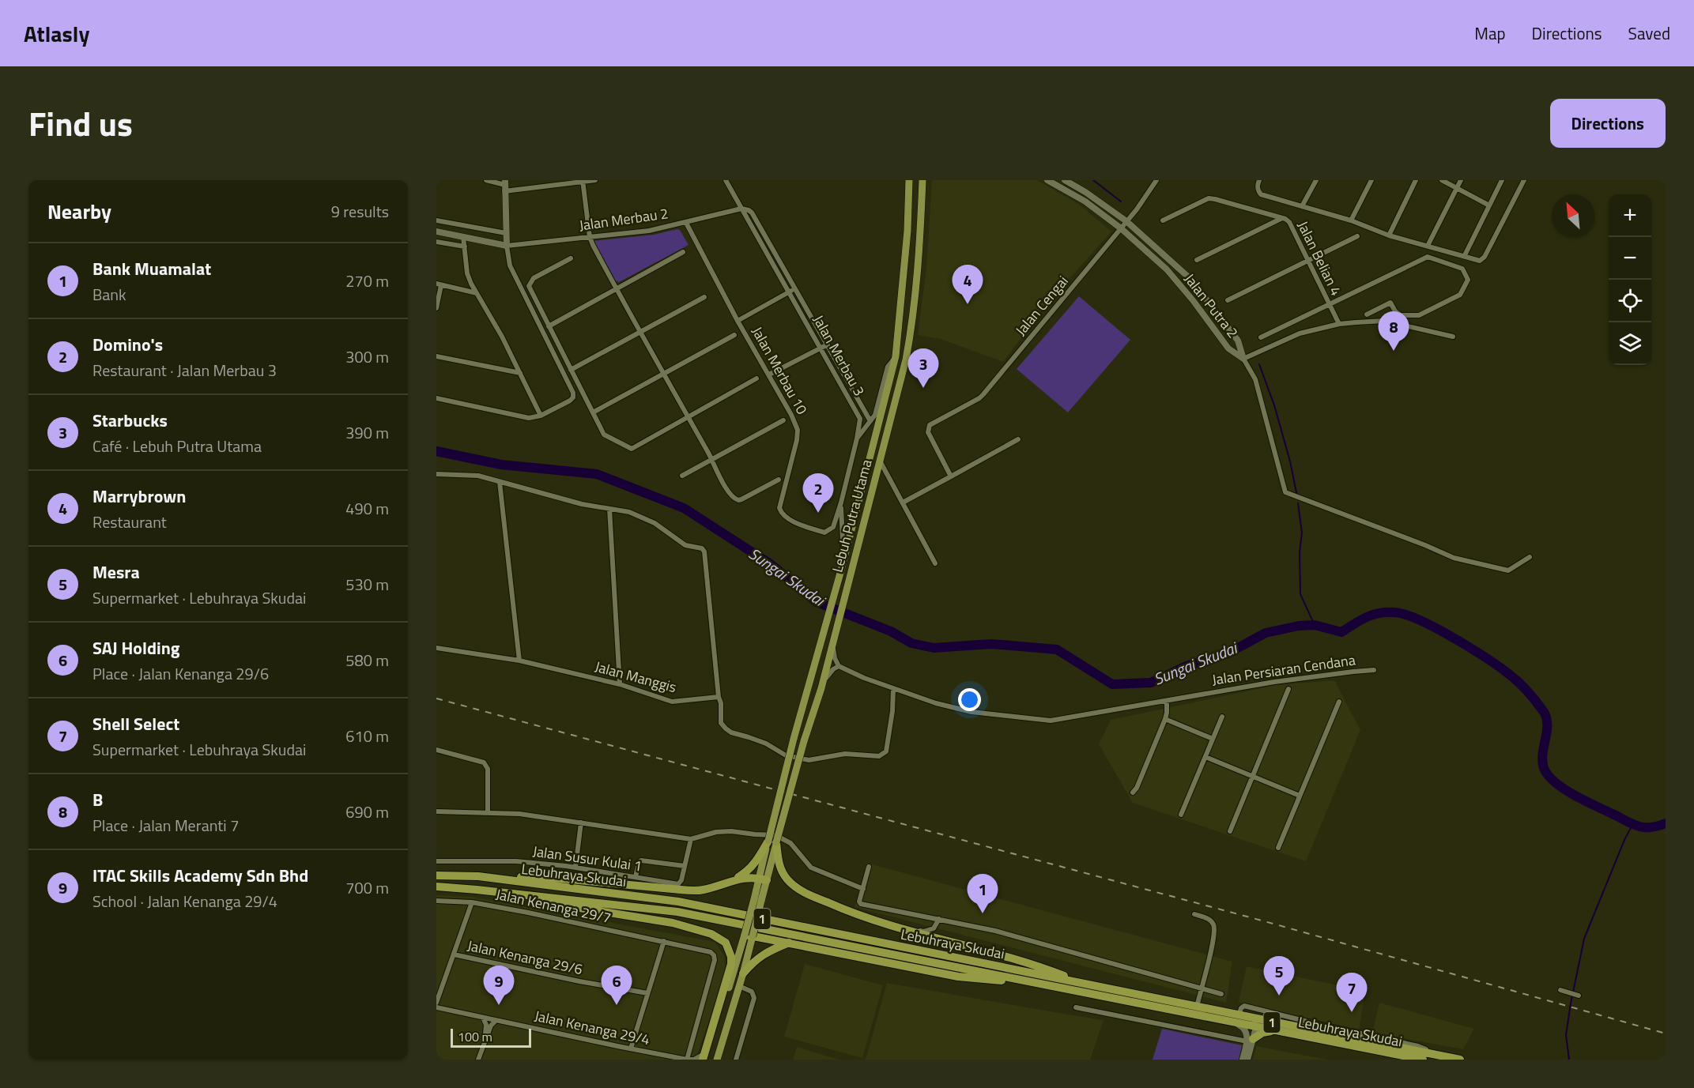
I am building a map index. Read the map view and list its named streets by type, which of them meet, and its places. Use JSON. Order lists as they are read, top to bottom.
{
  "streets": {
    "highway": ["Lebuhraya Skudai", "1"],
    "main road": ["Lebuh Putra Utama"],
    "street": [
      "Jalan Merbau 2",
      "Jalan Belian 4",
      "Jalan Cengai",
      "Jalan Putra 2",
      "Jalan Merbau 3",
      "Jalan Merbau 10",
      "Jalan Persiaran Cendana",
      "Jalan Manggis",
      "Jalan Susur Kulai 1",
      "Jalan Kenanga 29/7",
      "Jalan Kenanga 29/6",
      "Jalan Kenanga 29/4"
    ]
  },
  "crossings": [
    ["Jalan Merbau 2", "Jalan Merbau 3"],
    ["Jalan Merbau 2", "Jalan Merbau 10"],
    ["Jalan Cengai", "Jalan Putra 2"],
    ["Jalan Merbau 3", "Jalan Merbau 10"],
    ["Lebuhraya Skudai", "1"],
    ["Jalan Kenanga 29/7", "Jalan Kenanga 29/4"]
  ],
  "water": ["Sungai Skudai"],
  "scale_bar": "100 m",
  "north": "top left",
  "page": {
    "header": "Atlasly",
    "nav": ["Map", "Directions", "Saved"],
    "title": "Find us",
    "buttons": "Directions",
    "heading": ["Nearby", "9 results"],
    "map_buttons": ["+", "−"],
    "list": [
      {
        "mark": "1",
        "name": "Bank Muamalat",
        "note": "Bank",
        "value": "270 m"
      },
      {
        "mark": "2",
        "name": "Domino's",
        "note": "Restaurant · Jalan Merbau 3",
        "value": "300 m"
      },
      {
        "mark": "3",
        "name": "Starbucks",
        "note": "Café · Lebuh Putra Utama",
        "value": "390 m"
      },
      {
        "mark": "4",
        "name": "Marrybrown",
        "note": "Restaurant",
        "value": "490 m"
      },
      {
        "mark": "5",
        "name": "Mesra",
        "note": "Supermarket · Lebuhraya Skudai",
        "value": "530 m"
      },
      {
        "mark": "6",
        "name": "SAJ Holding",
        "note": "Place · Jalan Kenanga 29/6",
        "value": "580 m"
      },
      {
        "mark": "7",
        "name": "Shell Select",
        "note": "Supermarket · Lebuhraya Skudai",
        "value": "610 m"
      },
      {
        "mark": "8",
        "name": "B",
        "note": "Place · Jalan Meranti 7",
        "value": "690 m"
      },
      {
        "mark": "9",
        "name": "ITAC Skills Academy Sdn Bhd",
        "note": "School · Jalan Kenanga 29/4",
        "value": "700 m"
      }
    ],
    "pins": [
      "4",
      "8",
      "3",
      "2",
      "1",
      "5",
      "6",
      "9",
      "7"
    ],
    "scale": "100 m"
  }
}
